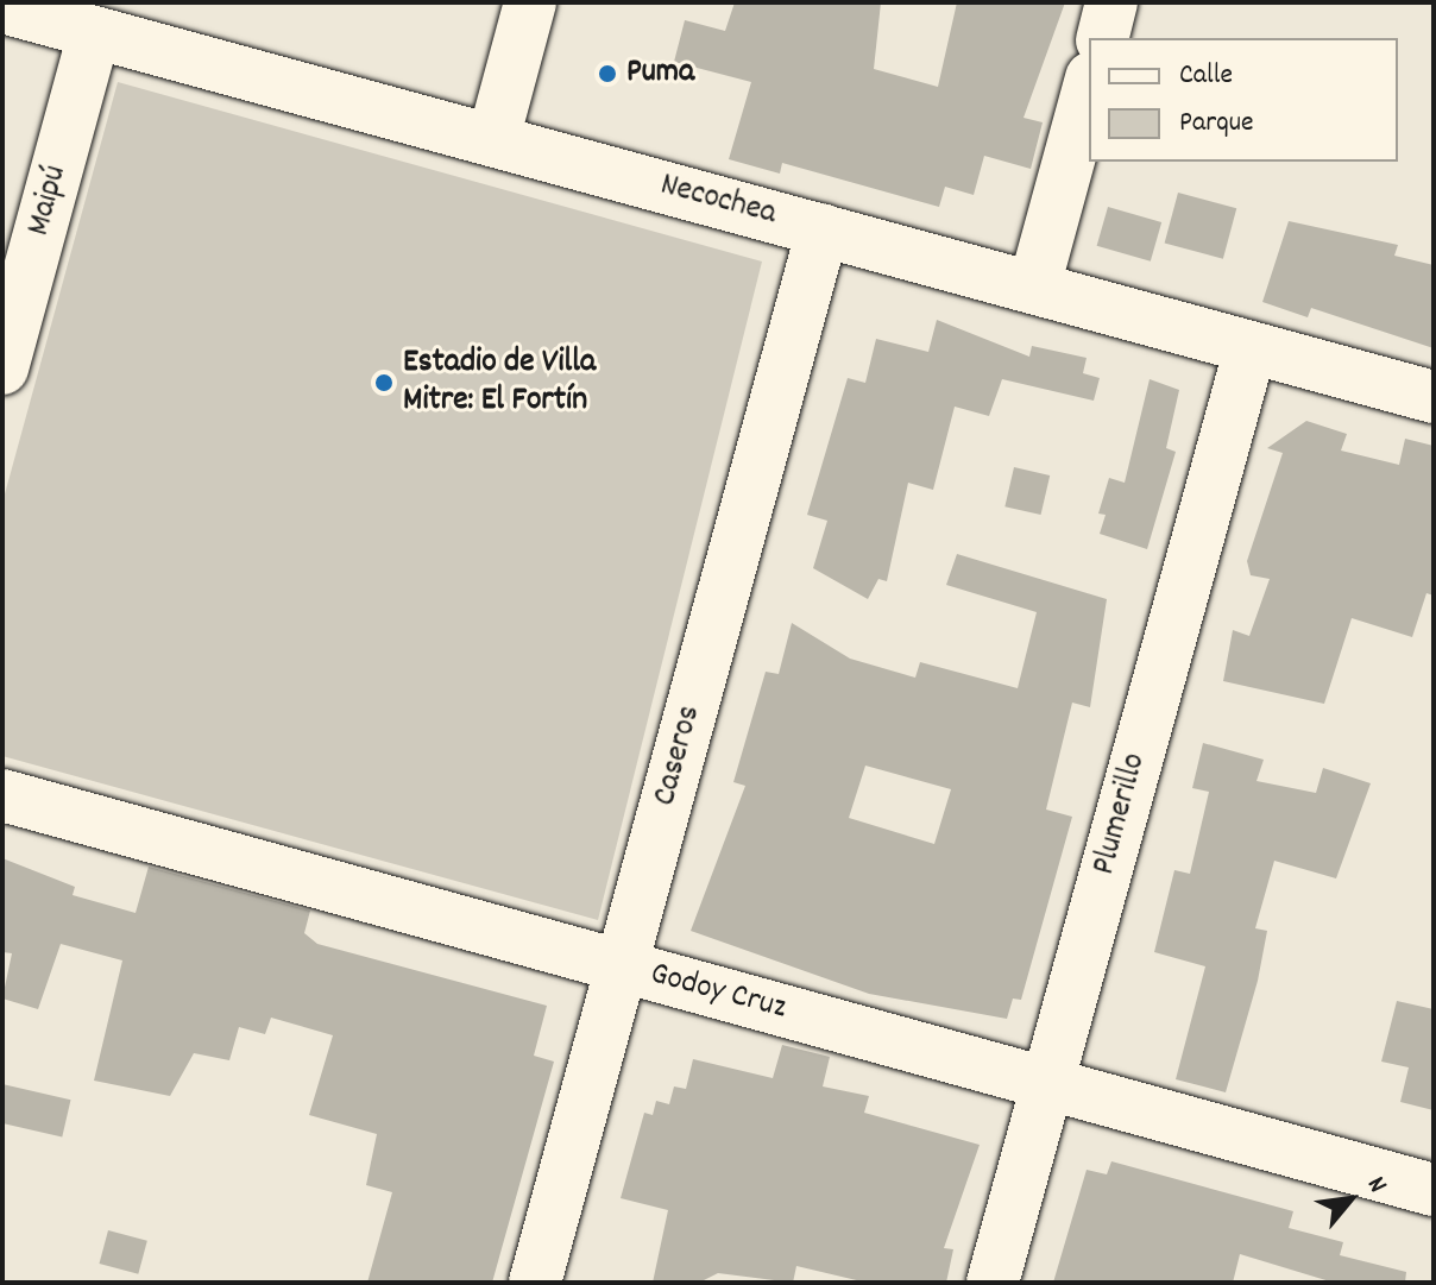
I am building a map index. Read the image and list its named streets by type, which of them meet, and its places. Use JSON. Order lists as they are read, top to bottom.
{
  "streets": {
    "street": [
      "Maipú",
      "Necochea",
      "Caseros",
      "Plumerillo",
      "Godoy Cruz"
    ]
  },
  "crossings": [
    ["Maipú", "Necochea"],
    ["Necochea", "Caseros"],
    ["Necochea", "Plumerillo"],
    ["Caseros", "Godoy Cruz"],
    ["Plumerillo", "Godoy Cruz"]
  ],
  "places": ["Puma", "Estadio de Villa Mitre: El Fortín"],
  "legend": ["Calle", "Parque"],
  "north": "top right"
}
